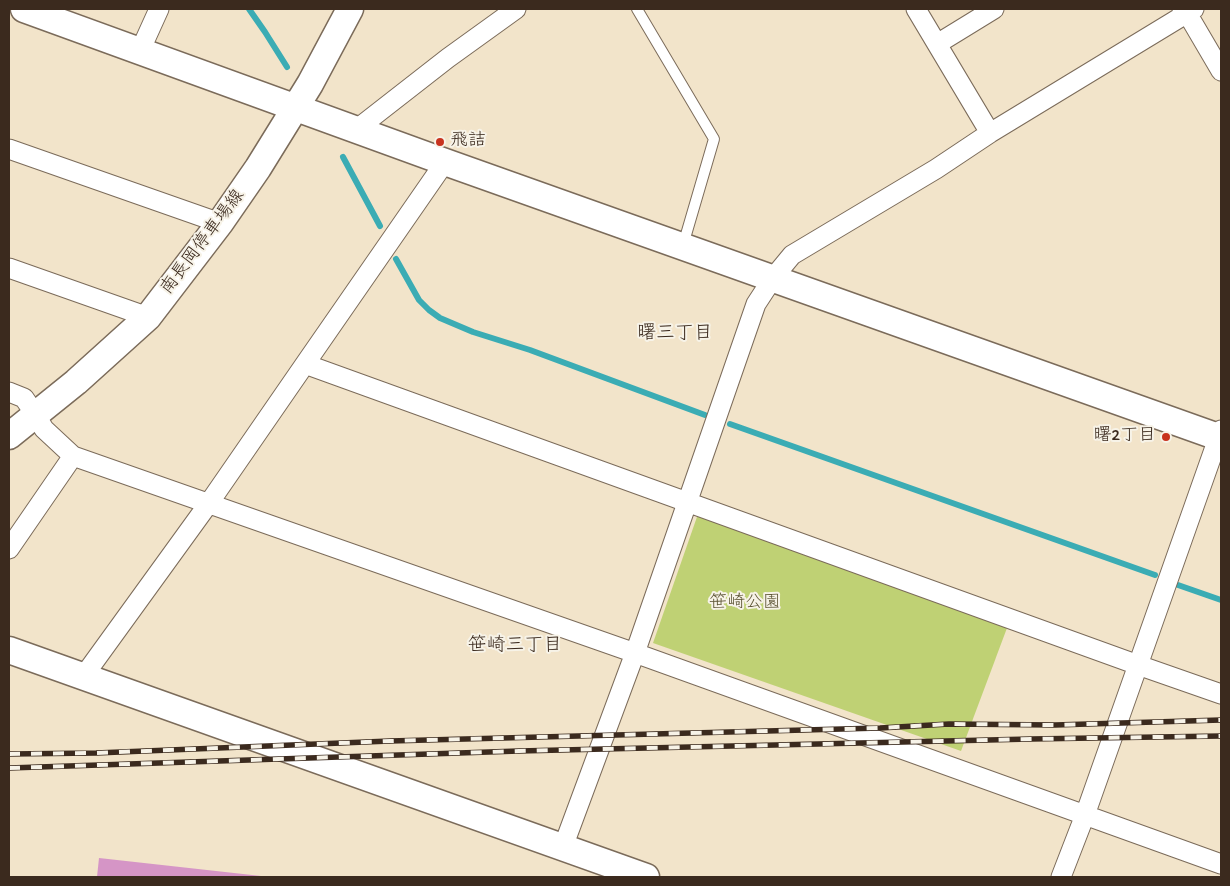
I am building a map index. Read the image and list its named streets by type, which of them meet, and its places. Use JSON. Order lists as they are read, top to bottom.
{
  "streets": {
    "street": ["南長岡停車場線"]
  },
  "districts": ["曙三丁目", "笹崎三丁目"],
  "parks": ["笹崎公園"],
  "places": ["飛詰", "曙2丁目"]
}
